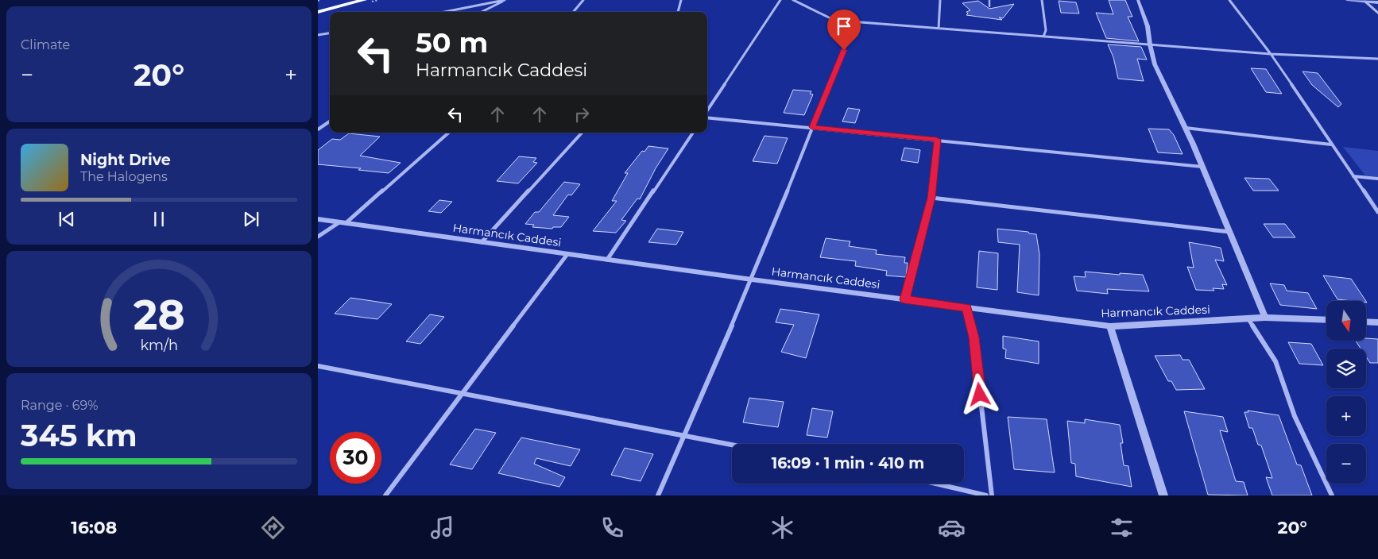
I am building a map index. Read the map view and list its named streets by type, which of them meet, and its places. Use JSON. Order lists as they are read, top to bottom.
{
  "streets": {
    "street": ["Harmancık Caddesi"]
  },
  "north": "bottom",
  "page": {
    "tile": [
      "Climate",
      ["Range · 69%", "345 km"]
    ],
    "turn": ["50 m", "Harmancık Caddesi"],
    "heat": ["−", "20°", "+"],
    "song": ["Night Drive", "The Halogens"],
    "map_buttons": ["+", "−"],
    "limit": "30",
    "trip": "16:09 · 1 min · 410 m",
    "tabs": ["16:08", "20°"],
    "gauge": ["28", "km/h"]
  }
}
